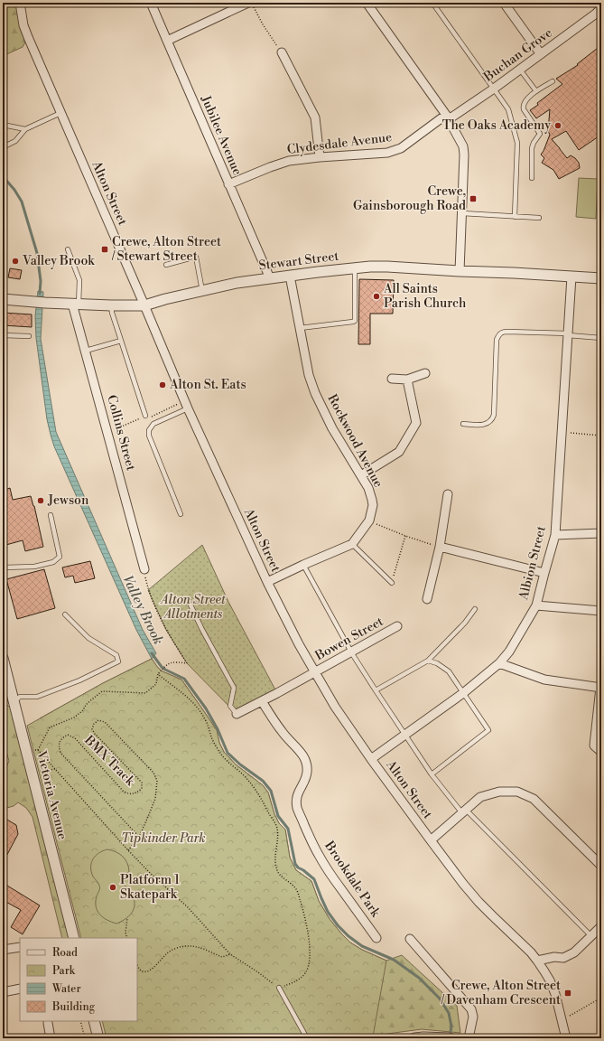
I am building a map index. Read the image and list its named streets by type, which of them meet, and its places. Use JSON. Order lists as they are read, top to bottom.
{
  "streets": {
    "street": [
      "Buchan Grove",
      "Jubilee Avenue",
      "Clydesdale Avenue",
      "Alton Street",
      "Stewart Street",
      "Collins Street",
      "Rockwood Avenue",
      "Albion Street",
      "Bowen Street",
      "Victoria Avenue",
      "Brookdale Park"
    ],
    "path": ["BMX Track"]
  },
  "crossings": [
    ["Buchan Grove", "Clydesdale Avenue"],
    ["Jubilee Avenue", "Clydesdale Avenue"],
    ["Jubilee Avenue", "Stewart Street"],
    ["Alton Street", "Stewart Street"],
    ["Alton Street", "Albion Street"],
    ["Alton Street", "Bowen Street"],
    ["Stewart Street", "Collins Street"],
    ["Stewart Street", "Rockwood Avenue"],
    ["Stewart Street", "Albion Street"]
  ],
  "water": ["Valley Brook"],
  "parks": ["Alton Street Allotments", "Tipkinder Park"],
  "places": {
    "other": [
      "The Oaks Academy",
      "Valley Brook",
      "All Saints Parish Church",
      "Alton St. Eats",
      "Jewson",
      "Platform 1 Skatepark"
    ],
    "transit": ["Crewe, Gainsborough Road", "Crewe, Alton Street / Stewart Street", "Crewe, Alton Street / Davenham Crescent"]
  },
  "legend": [
    "Road",
    "Park",
    "Water",
    "Building"
  ]
}
